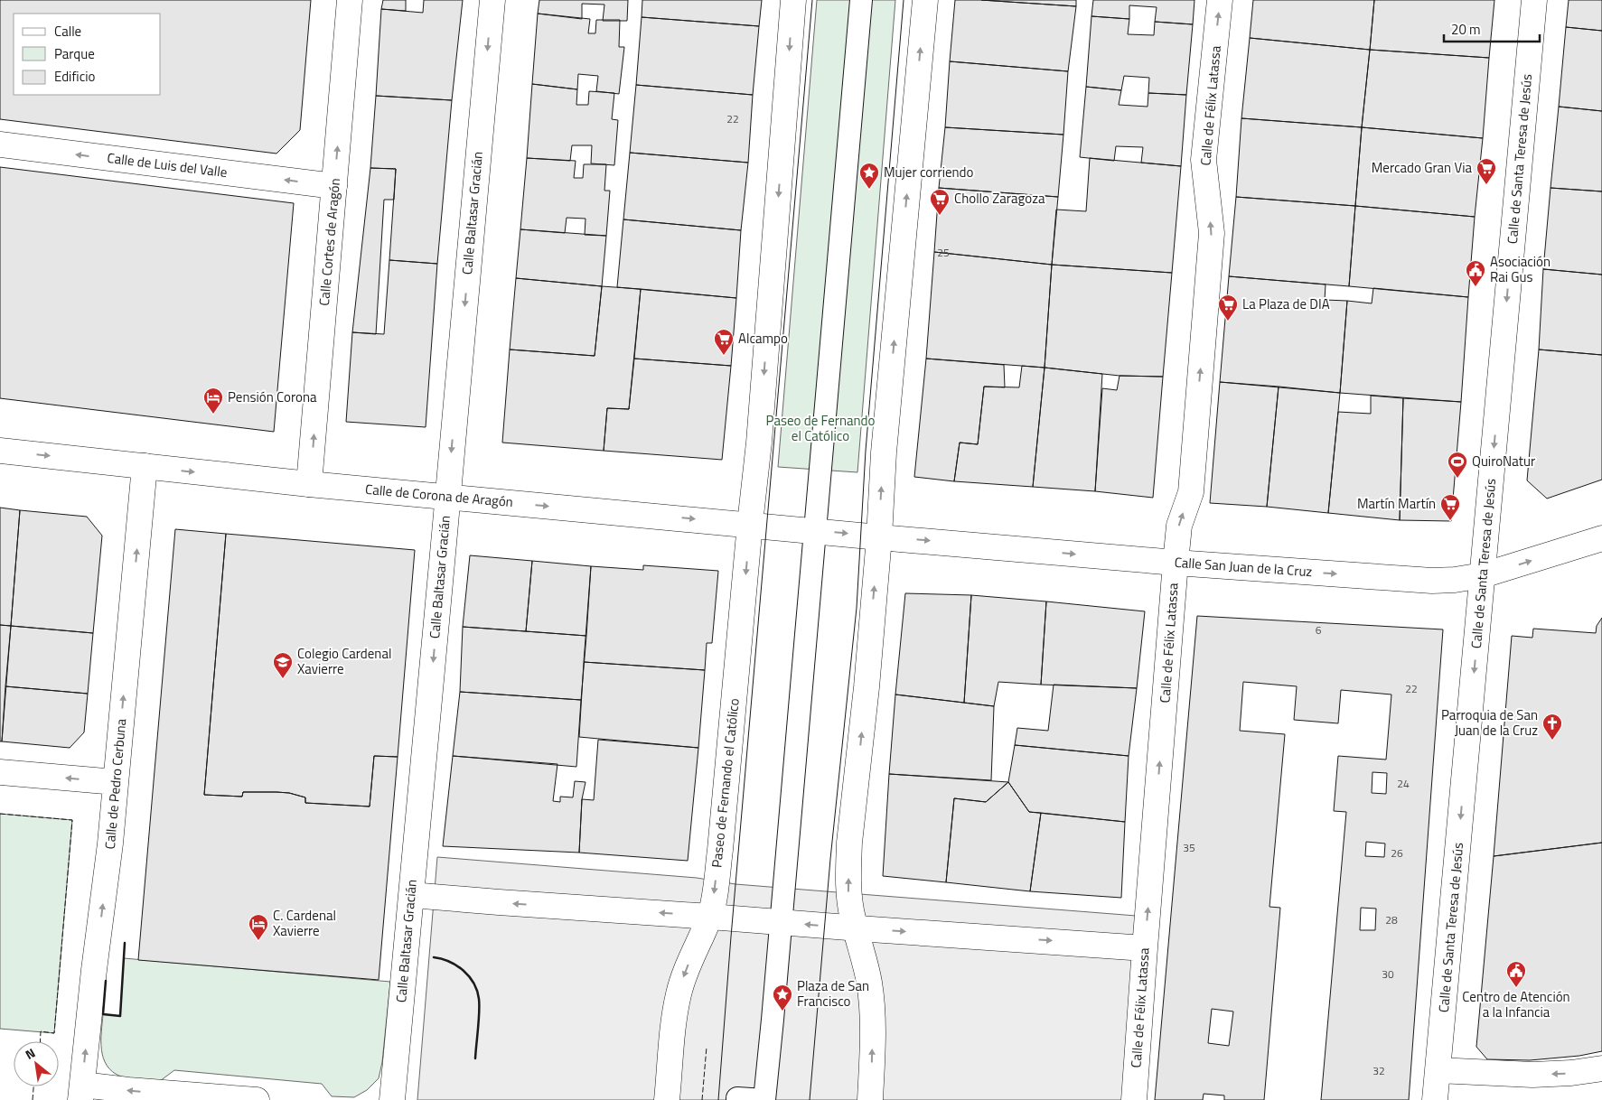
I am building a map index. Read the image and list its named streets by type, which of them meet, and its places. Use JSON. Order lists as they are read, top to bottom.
{
  "streets": {
    "street": [
      "Calle de Félix Latassa",
      "Calle de Santa Teresa de Jesús",
      "Calle de Luis del Valle",
      "Calle Baltasar Gracián",
      "Calle Cortes de Aragón",
      "Calle de Corona de Aragón",
      "Calle San Juan de la Cruz",
      "Paseo de Fernando el Católico",
      "Calle de Pedro Cerbuna"
    ]
  },
  "crossings": [
    ["Calle de Félix Latassa", "Calle San Juan de la Cruz"],
    ["Calle de Santa Teresa de Jesús", "Calle San Juan de la Cruz"],
    ["Calle de Luis del Valle", "Calle Cortes de Aragón"],
    ["Calle Baltasar Gracián", "Calle de Corona de Aragón"],
    ["Calle Cortes de Aragón", "Calle de Corona de Aragón"],
    ["Calle de Corona de Aragón", "Calle San Juan de la Cruz"],
    ["Calle de Corona de Aragón", "Paseo de Fernando el Católico"],
    ["Calle de Corona de Aragón", "Calle de Pedro Cerbuna"]
  ],
  "one_way": [
    "Calle de Félix Latassa",
    "Calle de Santa Teresa de Jesús",
    "Calle de Luis del Valle",
    "Calle Baltasar Gracián",
    "Calle Cortes de Aragón",
    "Calle de Corona de Aragón",
    "Calle San Juan de la Cruz",
    "Calle de Pedro Cerbuna"
  ],
  "parks": ["Paseo de Fernando el Católico"],
  "places": {
    "supermarket": [
      "Mercado Gran Via",
      "Chollo Zaragoza",
      "La Plaza de DIA",
      "Alcampo",
      "Martín Martín"
    ],
    "place": ["Mujer corriendo", "Plaza de San Francisco"],
    "public building": ["Asociación Rai Gus", "Centro de Atención a la Infancia"],
    "hotel": ["Pensión Corona", "C. Cardenal Xavierre"],
    "sports": ["QuiroNatur"],
    "school or university": ["Colegio Cardenal Xavierre"],
    "church": ["Parroquia de San Juan de la Cruz"]
  },
  "house_numbers": [
    "22",
    "25",
    "6",
    "22",
    "24",
    "35",
    "26",
    "28",
    "30",
    "32"
  ],
  "legend": ["Calle", "Parque", "Edificio"],
  "scale_bar": "20 m",
  "north": "top left"
}
